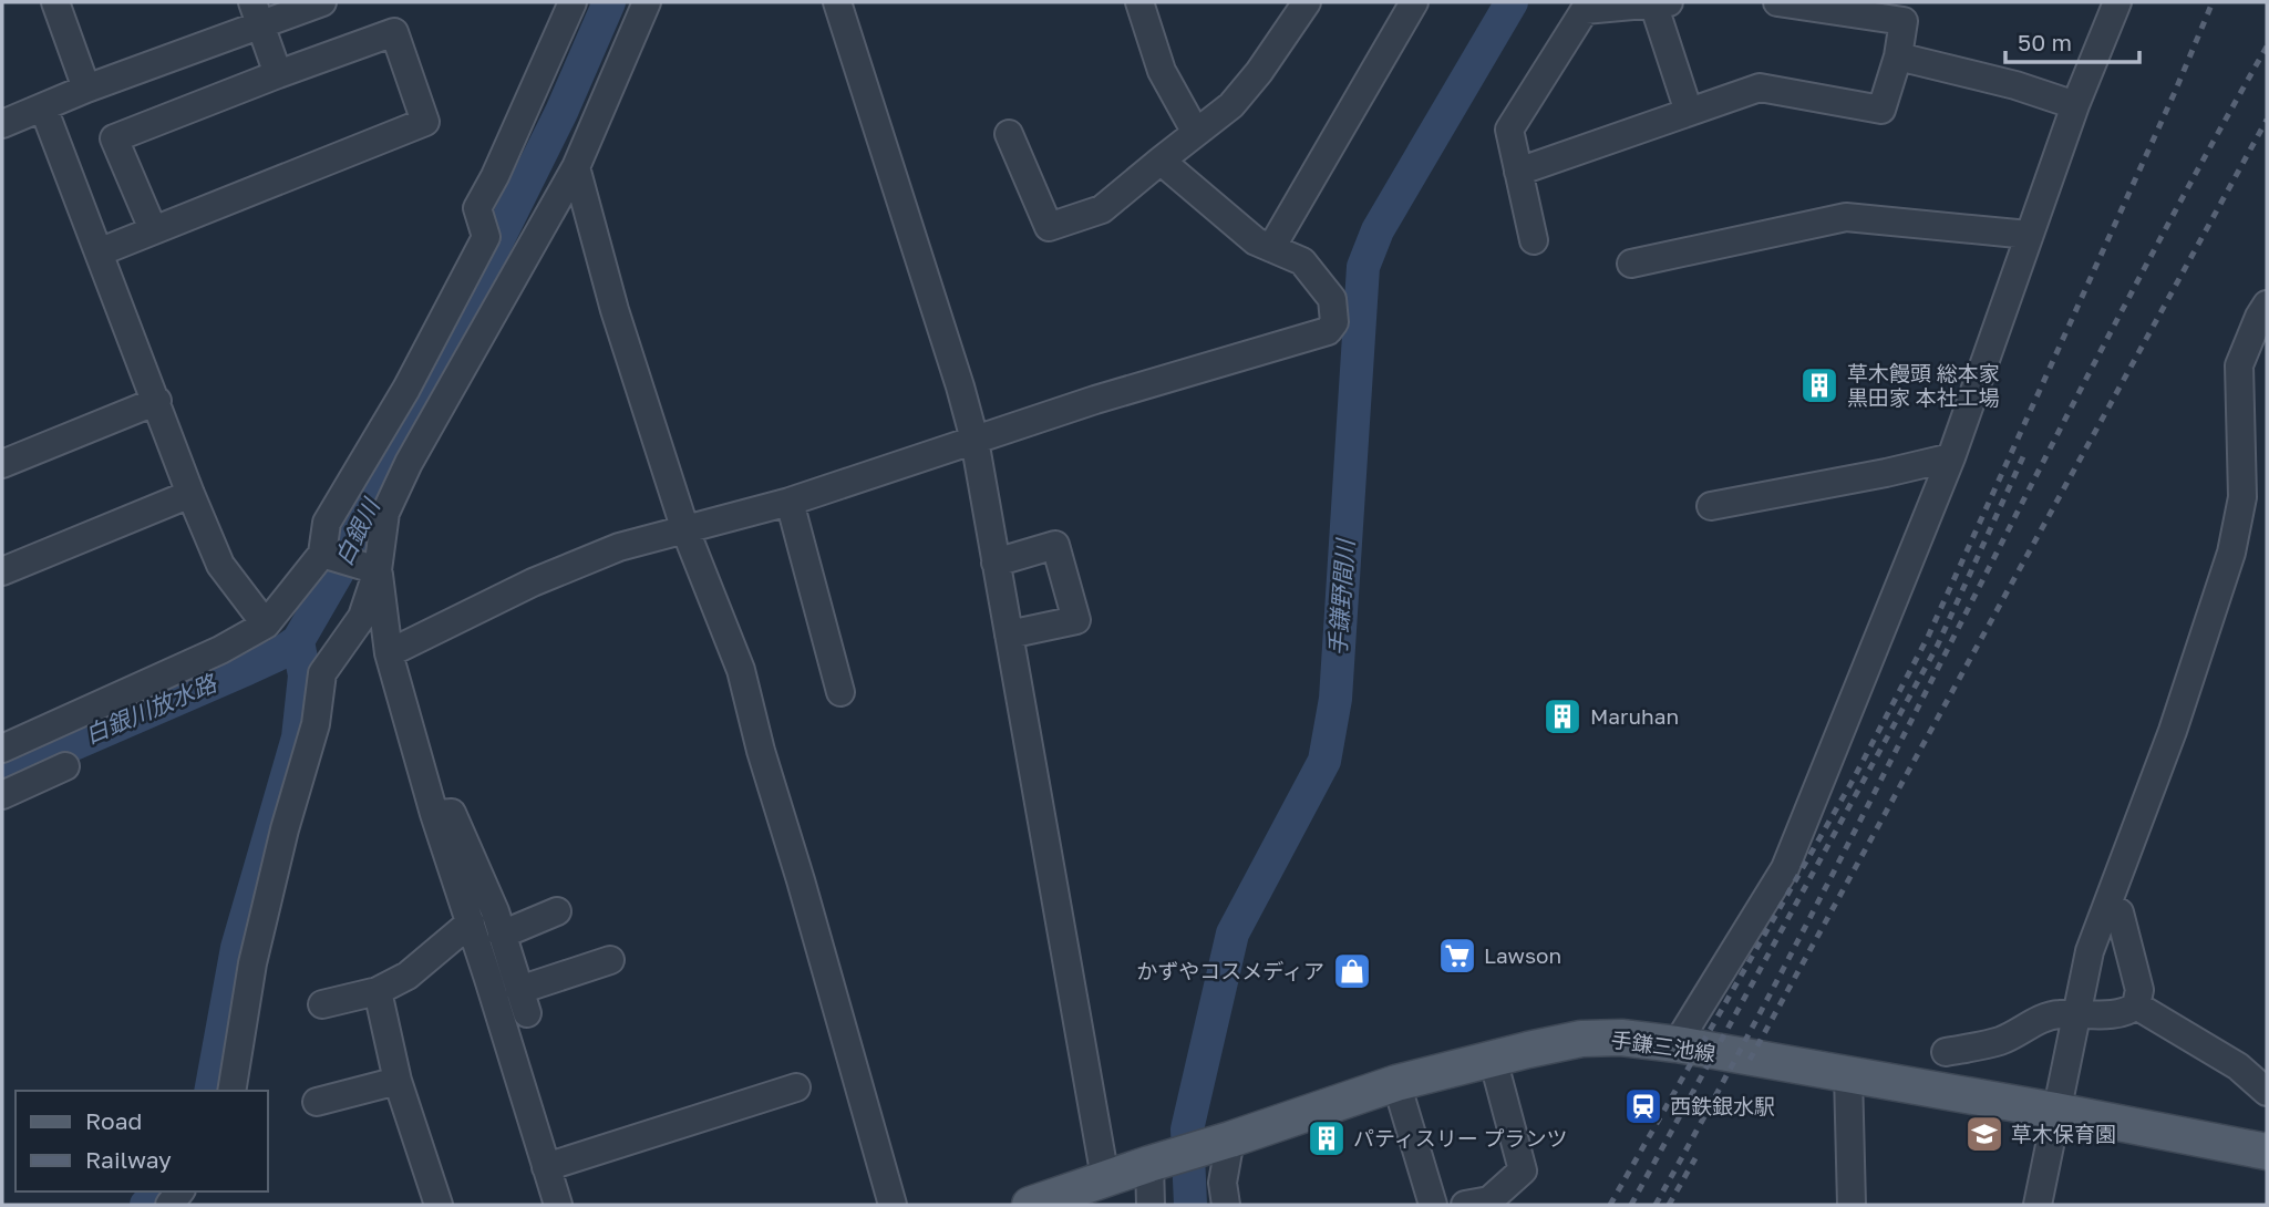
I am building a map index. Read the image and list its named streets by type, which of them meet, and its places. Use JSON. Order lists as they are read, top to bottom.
{
  "streets": {
    "main road": ["手鎌三池線"]
  },
  "water": ["白銀川", "手鎌野間川", "白銀川放水路"],
  "places": {
    "building": ["草木饅頭 総本家 黒田家 本社工場", "Maruhan", "パティスリー プランツ"],
    "supermarket": ["Lawson"],
    "shop": ["かずやコスメディア"],
    "station": ["西鉄銀水駅"],
    "school or university": ["草木保育園"]
  },
  "legend": ["Road", "Railway"],
  "scale_bar": "50 m"
}
